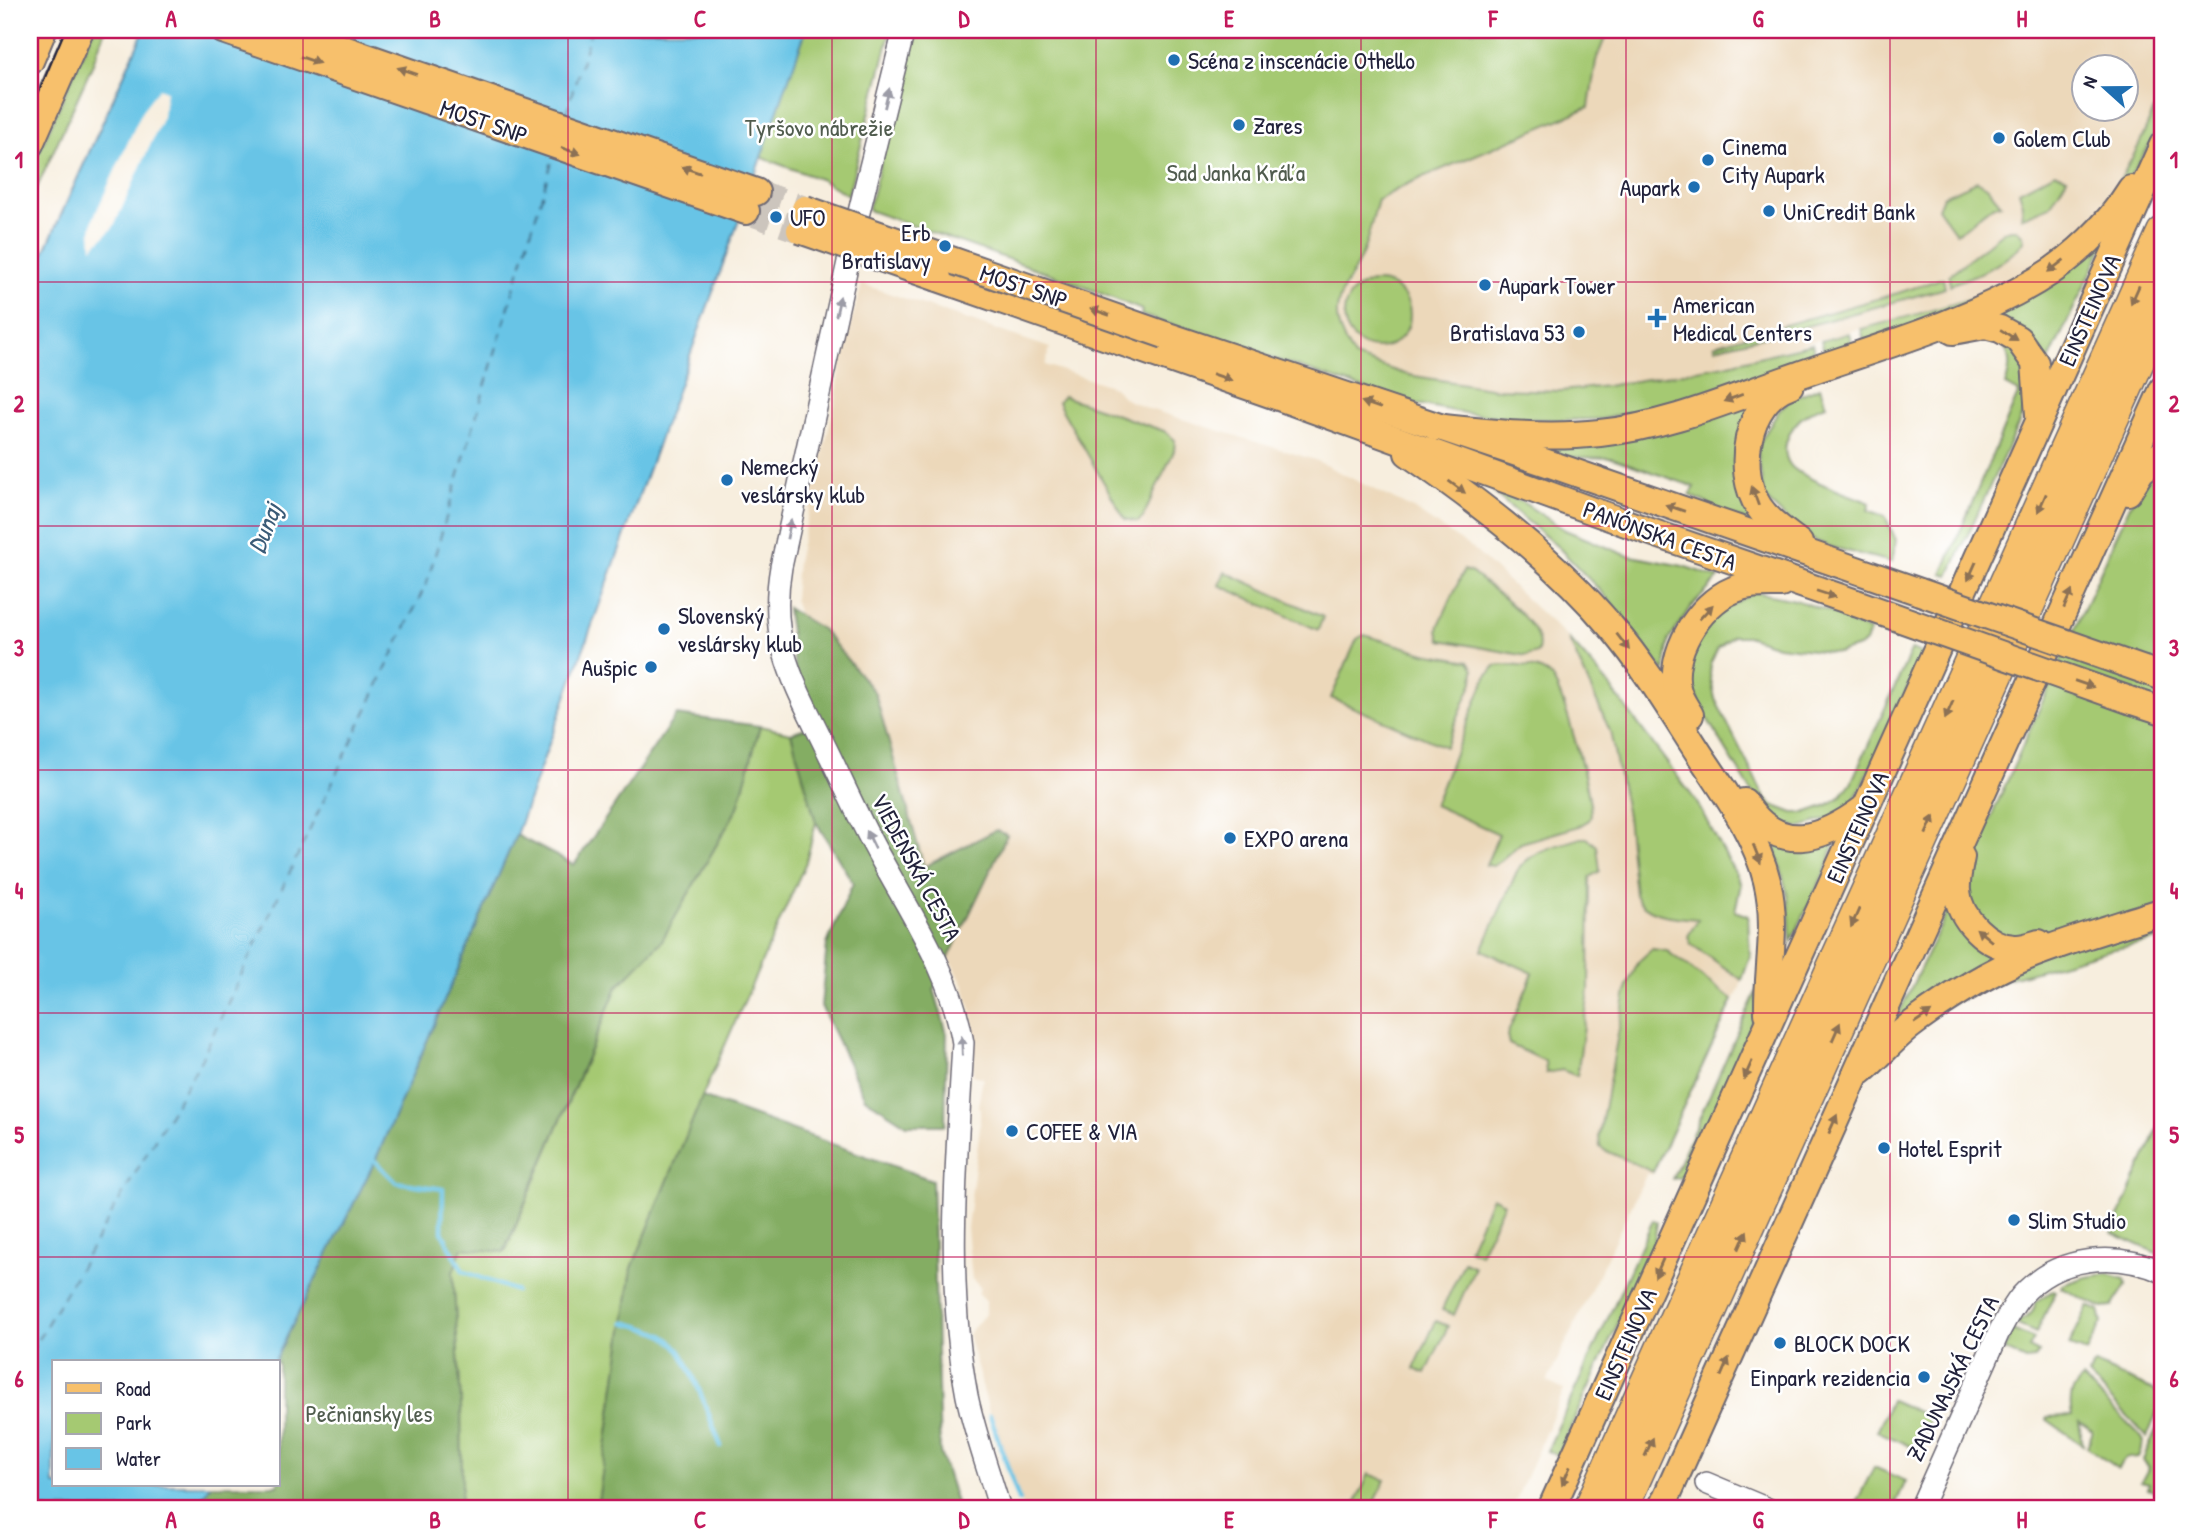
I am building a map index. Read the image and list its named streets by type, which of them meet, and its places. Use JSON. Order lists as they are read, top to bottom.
{
  "streets": {
    "main road": ["MOST SNP", "EINSTEINOVA", "PANÓNSKA CESTA"],
    "street": ["VIEDENSKÁ CESTA", "ZADUNAJSKÁ CESTA"]
  },
  "crossings": [
    ["MOST SNP", "PANÓNSKA CESTA"]
  ],
  "one_way": ["VIEDENSKÁ CESTA"],
  "water": ["Dunaj"],
  "parks": ["Tyršovo nábrežie", "Sad Janka Kráľa", "Pečniansky les"],
  "places": {
    "other": [
      "Scéna z inscenácie Othello",
      "Zares",
      "Golem Club",
      "Cinema City Aupark",
      "Aupark",
      "UniCredit Bank",
      "UFO",
      "Erb Bratislavy",
      "Aupark Tower",
      "Bratislava 53",
      "Nemecký veslársky klub",
      "Slovenský veslársky klub",
      "Aušpic",
      "EXPO arena",
      "COFEE & VIA",
      "Hotel Esprit",
      "Slim Studio",
      "BLOCK DOCK",
      "Einpark rezidencia"
    ],
    "health": ["American Medical Centers"]
  },
  "legend": ["Road", "Park", "Water"],
  "north": "left",
  "grid": {
    "columns": [
      "A",
      "B",
      "C",
      "D",
      "E",
      "F",
      "G",
      "H"
    ],
    "rows": [
      "1",
      "2",
      "3",
      "4",
      "5",
      "6"
    ]
  }
}
